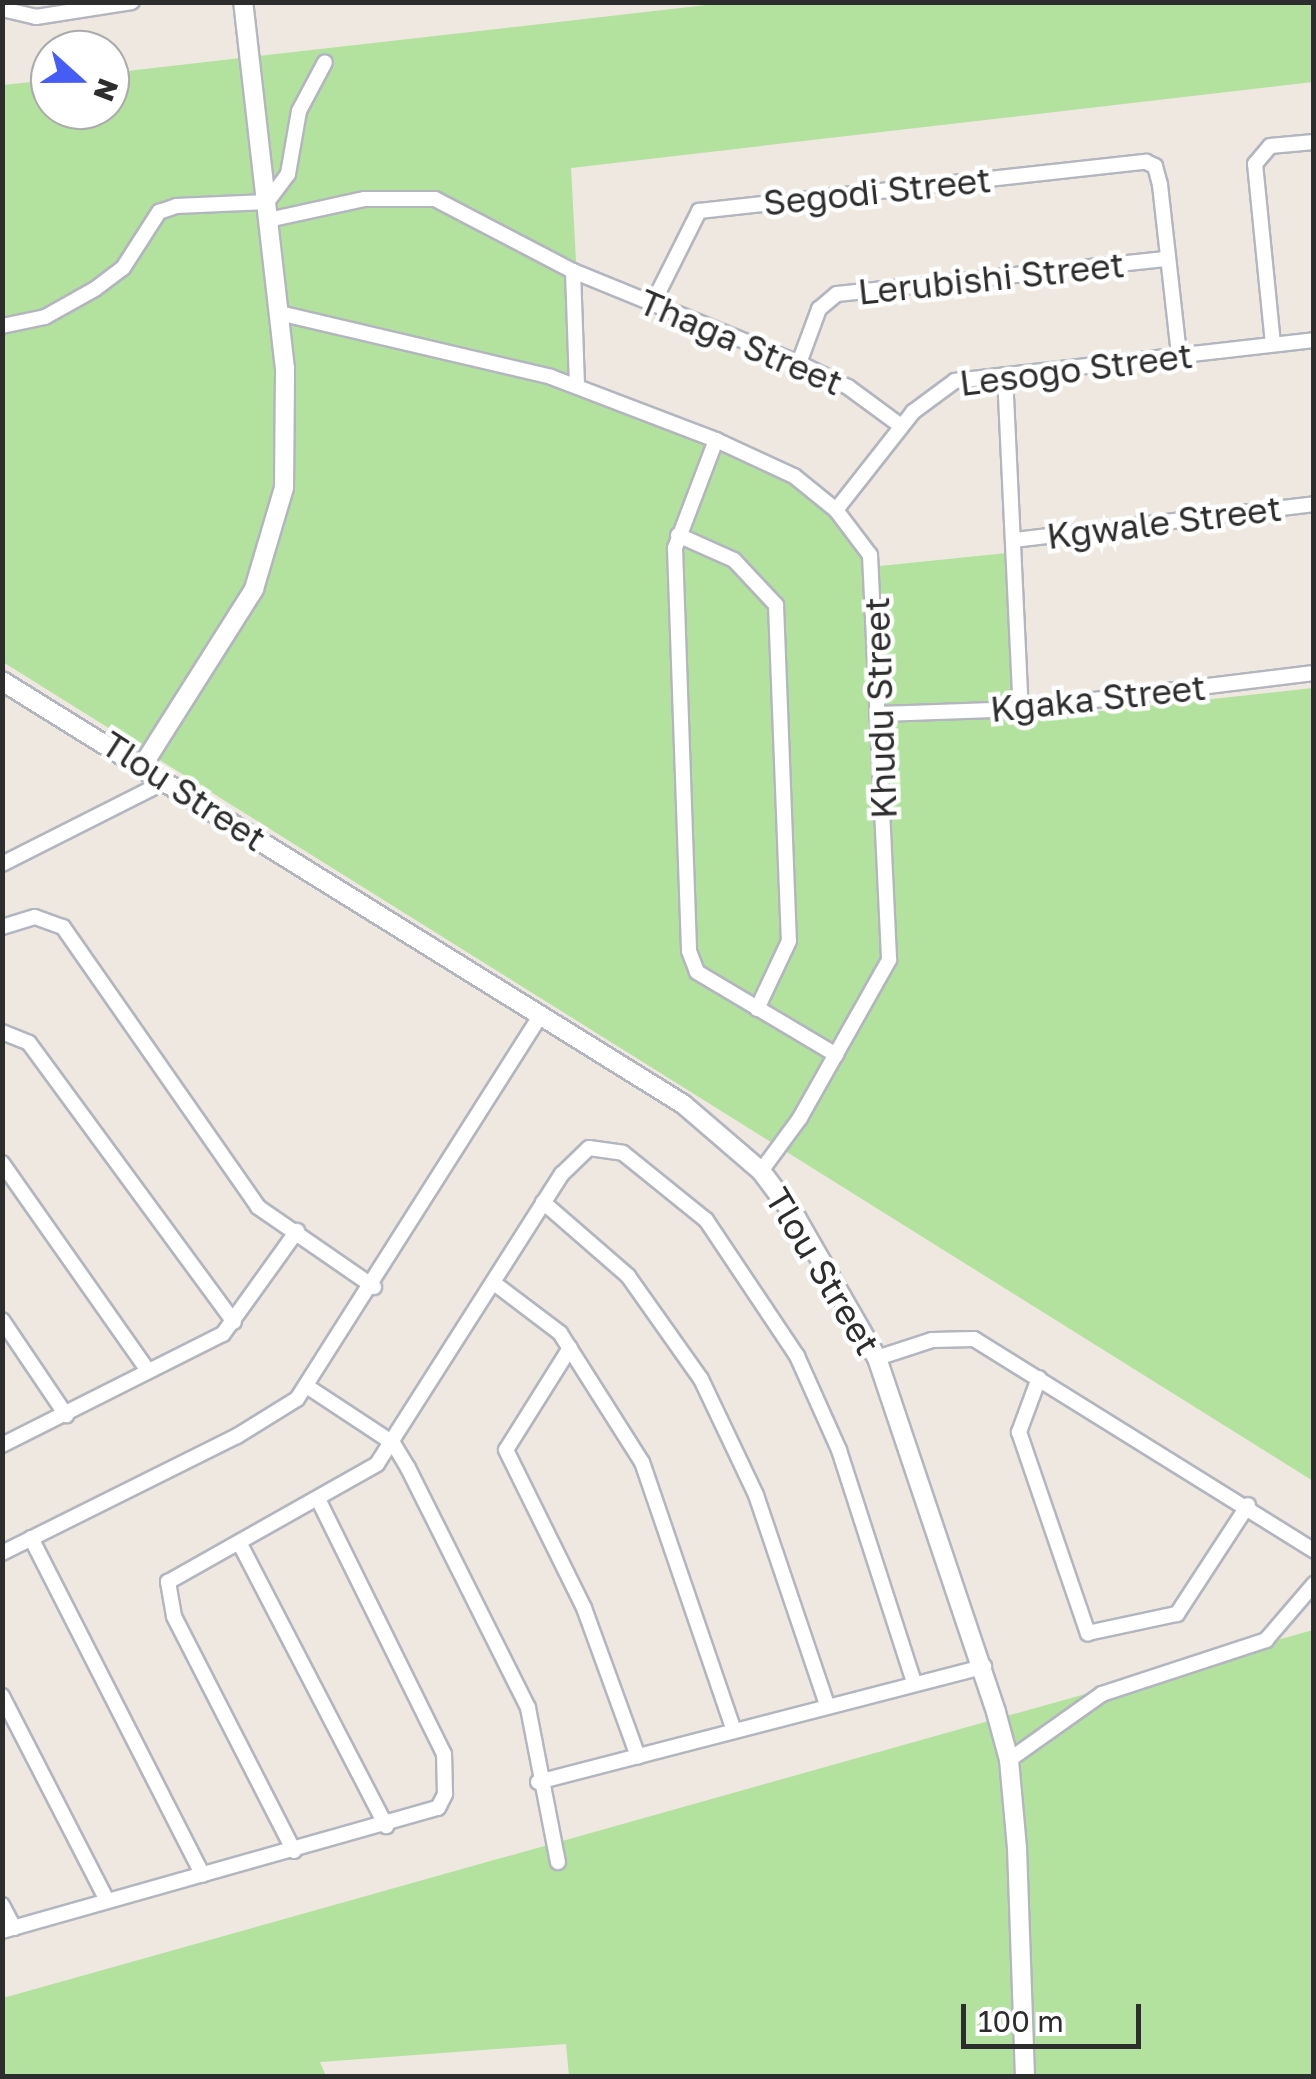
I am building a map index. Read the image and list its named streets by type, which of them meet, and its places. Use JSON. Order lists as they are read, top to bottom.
{
  "streets": {
    "street": [
      "Segodi Street",
      "Lerubishi Street",
      "Thaga Street",
      "Lesogo Street",
      "Kgwale Street",
      "Kgaka Street",
      "Khudu Street",
      "Tlou Street"
    ]
  },
  "crossings": [
    ["Segodi Street", "Lerubishi Street"],
    ["Segodi Street", "Thaga Street"],
    ["Lerubishi Street", "Thaga Street"],
    ["Thaga Street", "Lesogo Street"],
    ["Lesogo Street", "Khudu Street"],
    ["Kgaka Street", "Khudu Street"],
    ["Khudu Street", "Tlou Street"]
  ],
  "scale_bar": "100 m",
  "north": "right"
}
